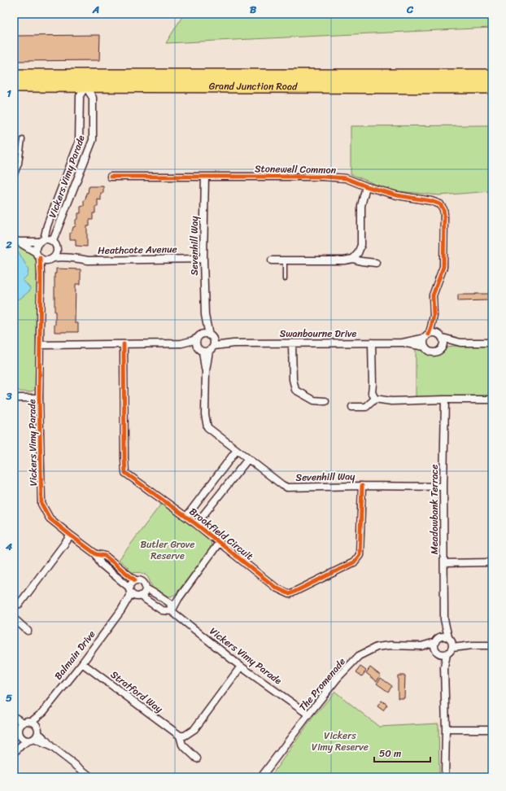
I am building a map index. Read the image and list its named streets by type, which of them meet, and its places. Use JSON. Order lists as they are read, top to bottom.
{
  "streets": {
    "highway": ["Grand Junction Road"],
    "street": [
      "Stonewell Common",
      "Vickers Vimy Parade",
      "Sevenhill Way",
      "Heathcote Avenue",
      "Swanbourne Drive",
      "Meadowbank Terrace",
      "Brookfield Circuit",
      "Balmain Drive",
      "The Promenade",
      "Stratford Way"
    ]
  },
  "crossings": [
    ["Grand Junction Road", "Vickers Vimy Parade"],
    ["Stonewell Common", "Sevenhill Way"],
    ["Stonewell Common", "Swanbourne Drive"],
    ["Vickers Vimy Parade", "Heathcote Avenue"],
    ["Vickers Vimy Parade", "Balmain Drive"],
    ["Vickers Vimy Parade", "The Promenade"],
    ["Sevenhill Way", "Heathcote Avenue"],
    ["Sevenhill Way", "Swanbourne Drive"],
    ["Sevenhill Way", "Meadowbank Terrace"],
    ["Sevenhill Way", "Brookfield Circuit"],
    ["Meadowbank Terrace", "The Promenade"],
    ["Balmain Drive", "Stratford Way"]
  ],
  "parks": ["Butler Grove Reserve", "Vickers Vimy Reserve"],
  "scale_bar": "50 m",
  "grid": {
    "columns": ["A", "B", "C"],
    "rows": [
      "1",
      "2",
      "3",
      "4",
      "5"
    ]
  }
}
